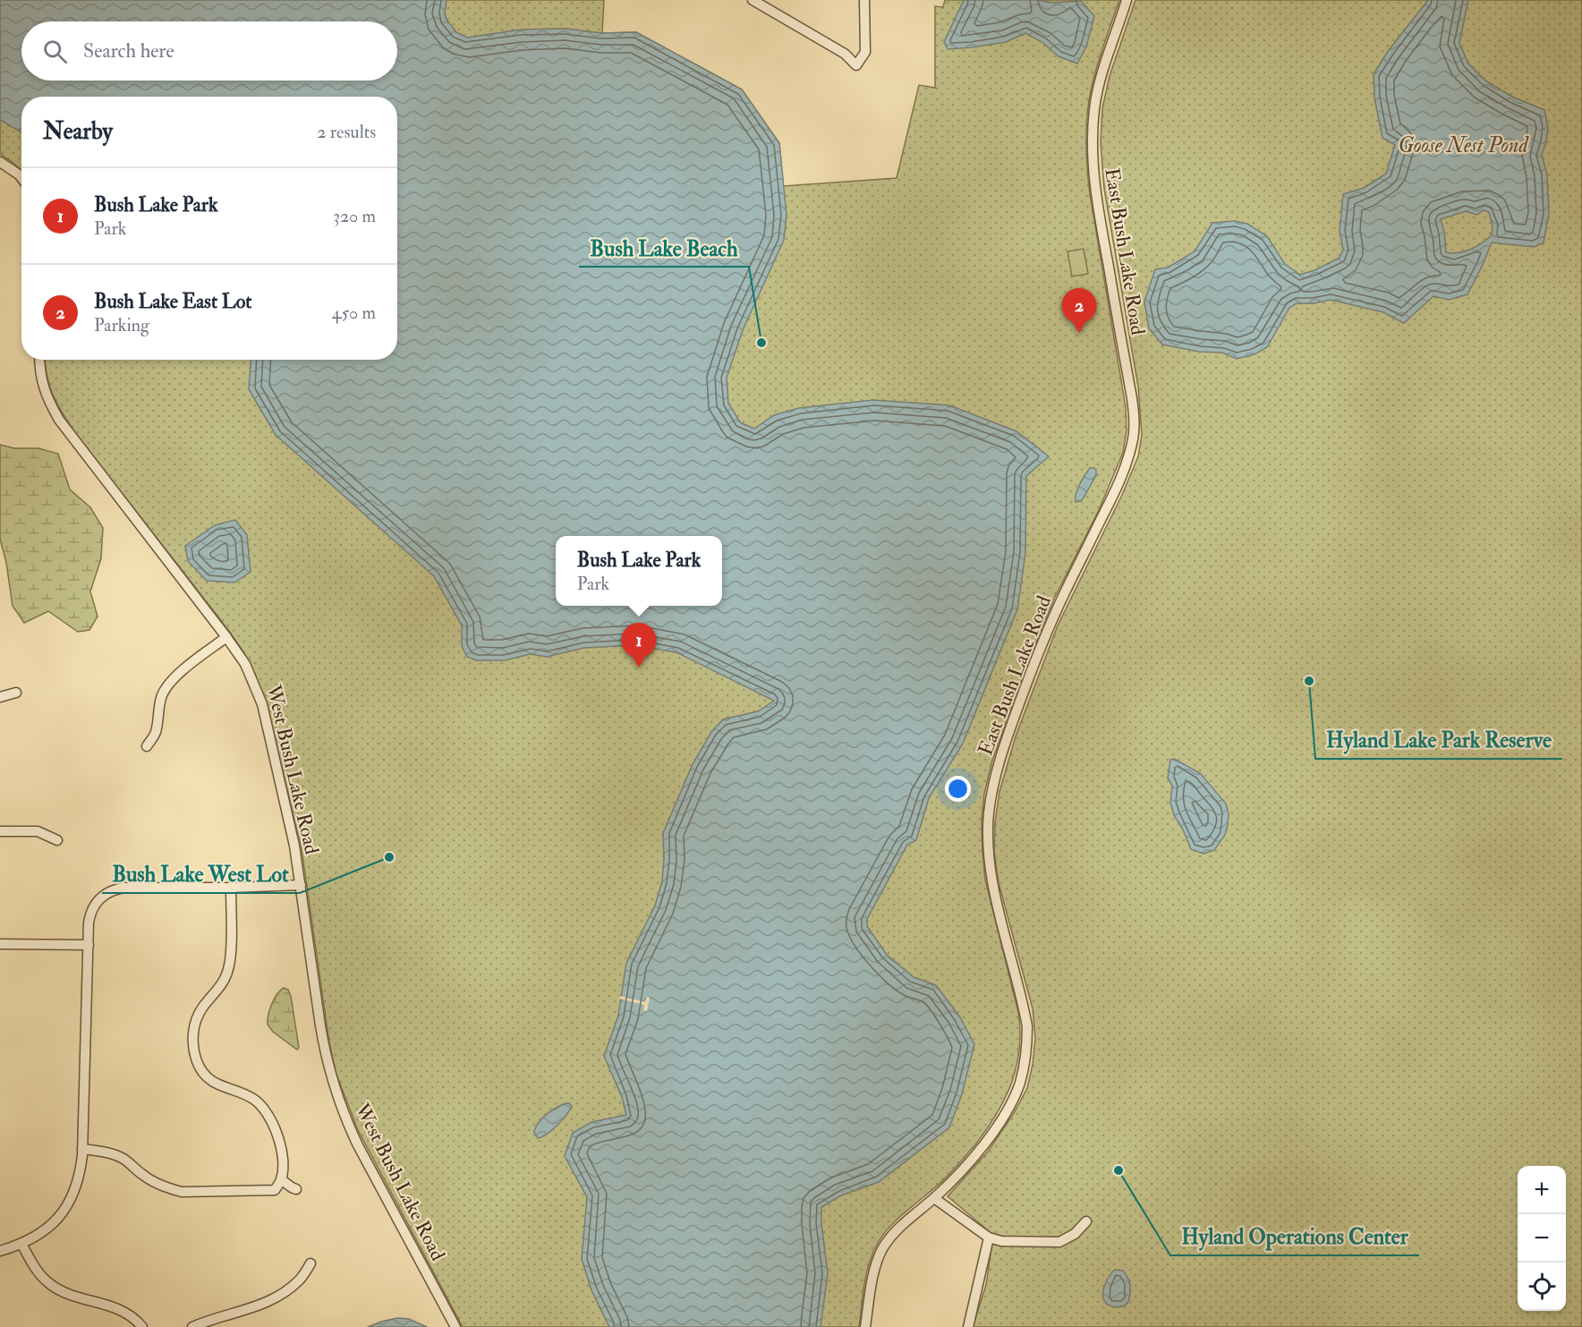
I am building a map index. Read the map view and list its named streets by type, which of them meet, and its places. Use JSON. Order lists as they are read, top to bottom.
{
  "streets": {
    "street": ["East Bush Lake Road", "West Bush Lake Road"]
  },
  "water": ["Goose Nest Pond"],
  "places": [
    "Bush Lake Beach",
    "Hyland Lake Park Reserve",
    "Bush Lake West Lot",
    "Hyland Operations Center"
  ],
  "page": {
    "search": "Search here",
    "heading": ["Nearby", "2 results"],
    "list": [
      {
        "mark": "1",
        "name": "Bush Lake Park",
        "note": "Park",
        "value": "320 m"
      },
      {
        "mark": "2",
        "name": "Bush Lake East Lot",
        "note": "Parking",
        "value": "450 m"
      }
    ],
    "pins": ["2", "1"],
    "popup": ["Bush Lake Park", "Park"],
    "map_buttons": ["+", "−"]
  }
}
